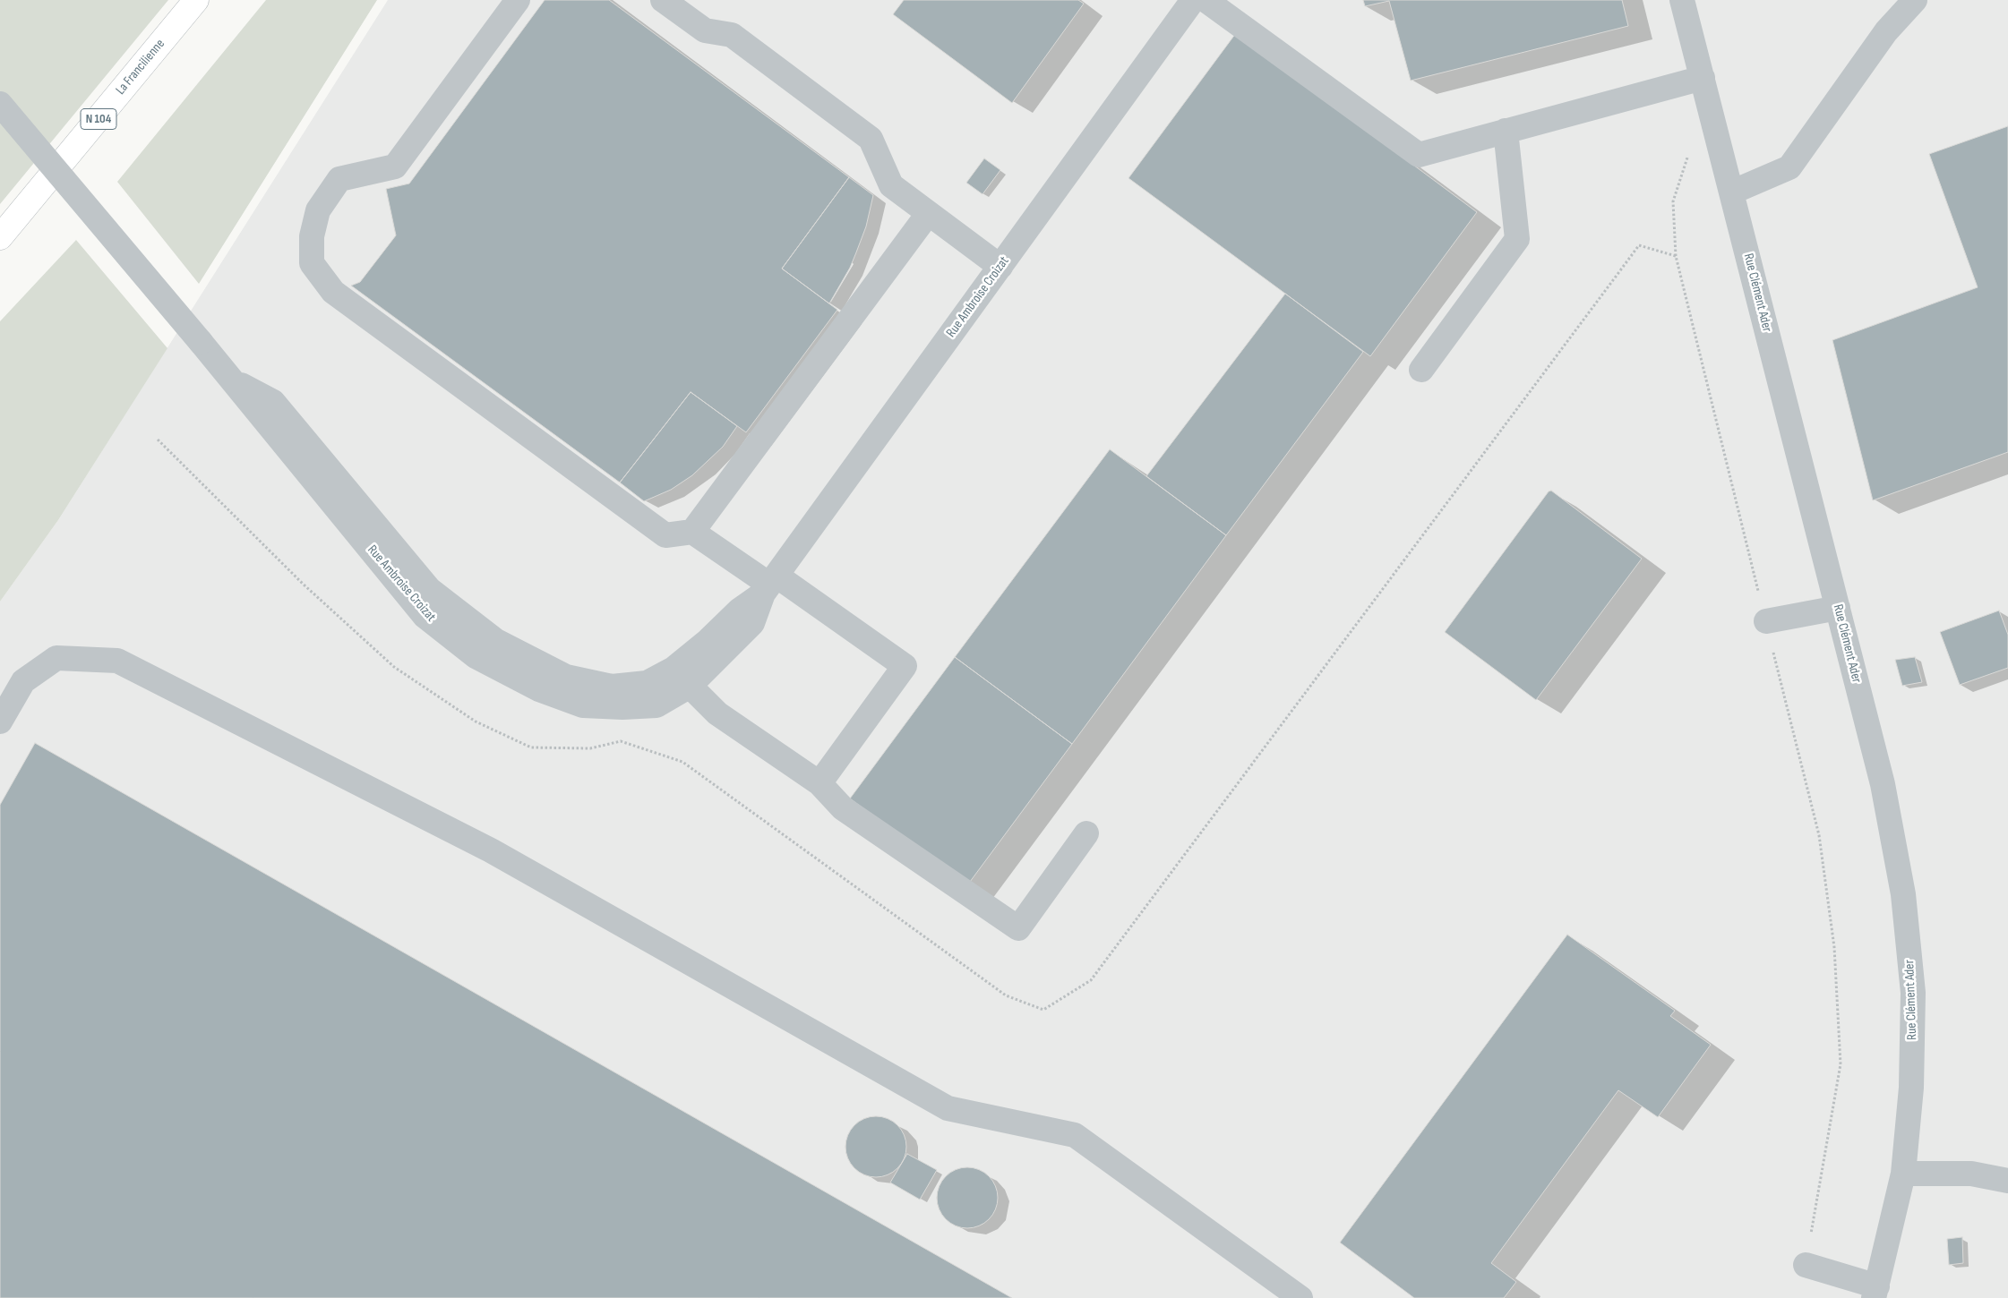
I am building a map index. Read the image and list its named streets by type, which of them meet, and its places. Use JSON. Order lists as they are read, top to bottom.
{
  "streets": {
    "highway": ["La Francilienne", "N 104"],
    "street": ["Rue Clément Ader", "Rue Ambroise Croizat"]
  }
}
